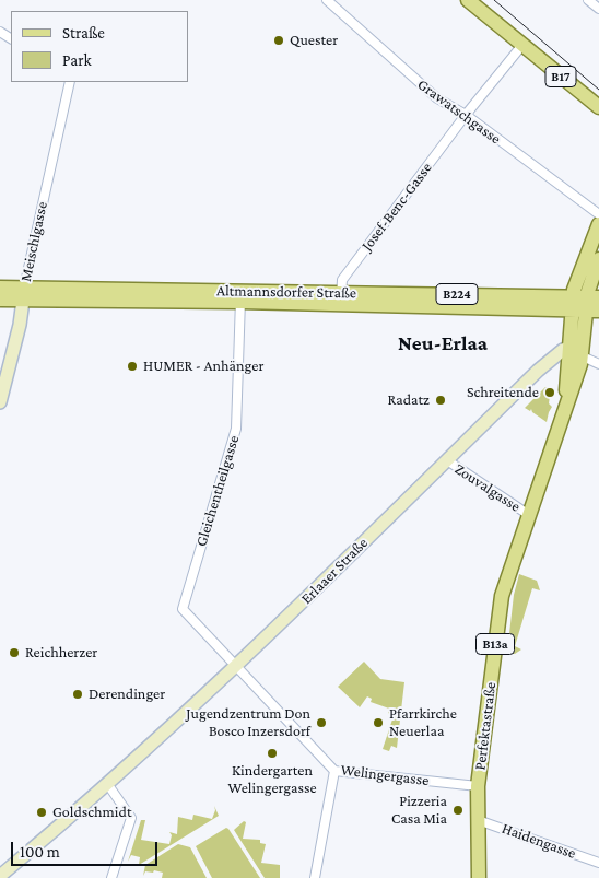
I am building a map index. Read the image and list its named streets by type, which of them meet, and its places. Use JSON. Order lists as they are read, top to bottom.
{
  "streets": {
    "main road": [
      "B17",
      "Altmannsdorfer Straße",
      "B224",
      "B13a",
      "Perfektastraße"
    ],
    "street": [
      "Grawatschgasse",
      "Josef-Benc-Gasse",
      "Meischlgasse",
      "Zouvalgasse",
      "Gleichentheilgasse",
      "Erlaaer Straße",
      "Welingergasse",
      "Haidengasse"
    ]
  },
  "crossings": [
    ["B17", "Josef-Benc-Gasse"],
    ["Grawatschgasse", "Josef-Benc-Gasse"],
    ["Josef-Benc-Gasse", "Altmannsdorfer Straße"],
    ["Meischlgasse", "Altmannsdorfer Straße"],
    ["Altmannsdorfer Straße", "Gleichentheilgasse"],
    ["Altmannsdorfer Straße", "B13a"],
    ["Zouvalgasse", "Erlaaer Straße"],
    ["Zouvalgasse", "Perfektastraße"],
    ["Gleichentheilgasse", "Erlaaer Straße"],
    ["Gleichentheilgasse", "Welingergasse"],
    ["Erlaaer Straße", "B13a"],
    ["Erlaaer Straße", "Perfektastraße"],
    ["Erlaaer Straße", "Welingergasse"],
    ["B13a", "Perfektastraße"],
    ["Perfektastraße", "Welingergasse"],
    ["Perfektastraße", "Haidengasse"]
  ],
  "districts": ["Neu-Erlaa"],
  "places": [
    "Quester",
    "HUMER - Anhänger",
    "Schreitende",
    "Radatz",
    "Reichherzer",
    "Derendinger",
    "Jugendzentrum Don Bosco Inzersdorf",
    "Pfarrkirche Neuerlaa",
    "Kindergarten Welingergasse",
    "Pizzeria Casa Mia",
    "Goldschmidt"
  ],
  "legend": ["Straße", "Park"],
  "scale_bar": "100 m"
}
